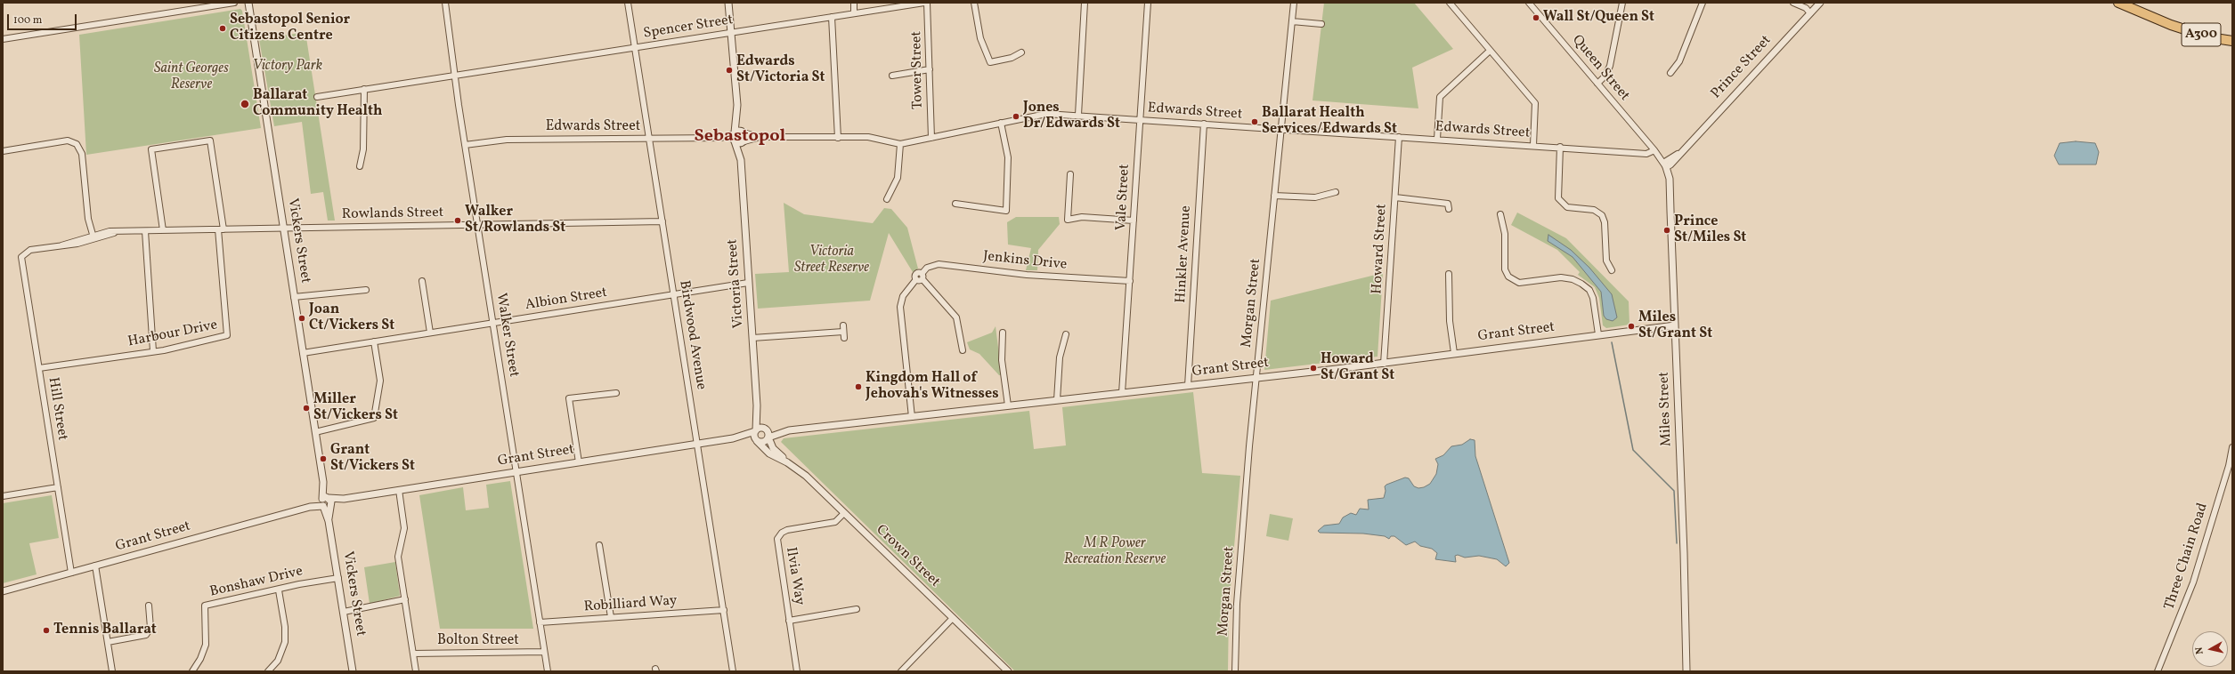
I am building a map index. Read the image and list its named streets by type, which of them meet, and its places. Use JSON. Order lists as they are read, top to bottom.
{
  "streets": {
    "highway": ["A300"],
    "street": [
      "Spencer Street",
      "Prince Street",
      "Queen Street",
      "Tower Street",
      "Edwards Street",
      "Vale Street",
      "Rowlands Street",
      "Vickers Street",
      "Howard Street",
      "Hinkler Avenue",
      "Jenkins Drive",
      "Victoria Street",
      "Albion Street",
      "Morgan Street",
      "Grant Street",
      "Harbour Drive",
      "Walker Street",
      "Birdwood Avenue",
      "Hill Street",
      "Miles Street",
      "Crown Street",
      "Three Chain Road",
      "Ilvia Way",
      "Bonshaw Drive",
      "Robilliard Way",
      "Bolton Street"
    ]
  },
  "crossings": [
    ["Spencer Street", "Walker Street"],
    ["Spencer Street", "Birdwood Avenue"],
    ["Prince Street", "Miles Street"],
    ["Queen Street", "Edwards Street"],
    ["Queen Street", "Miles Street"],
    ["Tower Street", "Edwards Street"],
    ["Edwards Street", "Vale Street"],
    ["Edwards Street", "Howard Street"],
    ["Edwards Street", "Hinkler Avenue"],
    ["Edwards Street", "Victoria Street"],
    ["Edwards Street", "Morgan Street"],
    ["Edwards Street", "Walker Street"],
    ["Edwards Street", "Birdwood Avenue"],
    ["Edwards Street", "Miles Street"],
    ["Vale Street", "Jenkins Drive"],
    ["Vale Street", "Grant Street"],
    ["Rowlands Street", "Vickers Street"],
    ["Rowlands Street", "Harbour Drive"],
    ["Rowlands Street", "Walker Street"],
    ["Rowlands Street", "Birdwood Avenue"],
    ["Rowlands Street", "Hill Street"],
    ["Vickers Street", "Albion Street"],
    ["Vickers Street", "Grant Street"],
    ["Vickers Street", "Bonshaw Drive"],
    ["Howard Street", "Grant Street"],
    ["Hinkler Avenue", "Grant Street"],
    ["Jenkins Drive", "Grant Street"],
    ["Victoria Street", "Albion Street"],
    ["Victoria Street", "Grant Street"],
    ["Victoria Street", "Crown Street"],
    ["Albion Street", "Walker Street"],
    ["Albion Street", "Birdwood Avenue"],
    ["Morgan Street", "Grant Street"],
    ["Grant Street", "Walker Street"],
    ["Grant Street", "Birdwood Avenue"],
    ["Grant Street", "Hill Street"],
    ["Grant Street", "Miles Street"],
    ["Grant Street", "Crown Street"],
    ["Harbour Drive", "Hill Street"],
    ["Walker Street", "Robilliard Way"],
    ["Walker Street", "Bolton Street"],
    ["Birdwood Avenue", "Robilliard Way"],
    ["Crown Street", "Ilvia Way"]
  ],
  "districts": ["Sebastopol"],
  "parks": [
    "Victory Park",
    "Saint Georges Reserve",
    "Victoria Street Reserve",
    "M R Power Recreation Reserve"
  ],
  "places": [
    "Wall St/Queen St",
    "Sebastopol Senior Citizens Centre",
    "Edwards St/Victoria St",
    "Ballarat Community Health",
    "Jones Dr/Edwards St",
    "Ballarat Health Services/Edwards St",
    "Walker St/Rowlands St",
    "Prince St/Miles St",
    "Joan Ct/Vickers St",
    "Miles St/Grant St",
    "Howard St/Grant St",
    "Kingdom Hall of Jehovah's Witnesses",
    "Miller St/Vickers St",
    "Grant St/Vickers St",
    "Tennis Ballarat"
  ],
  "scale_bar": "100 m",
  "north": "left"
}
